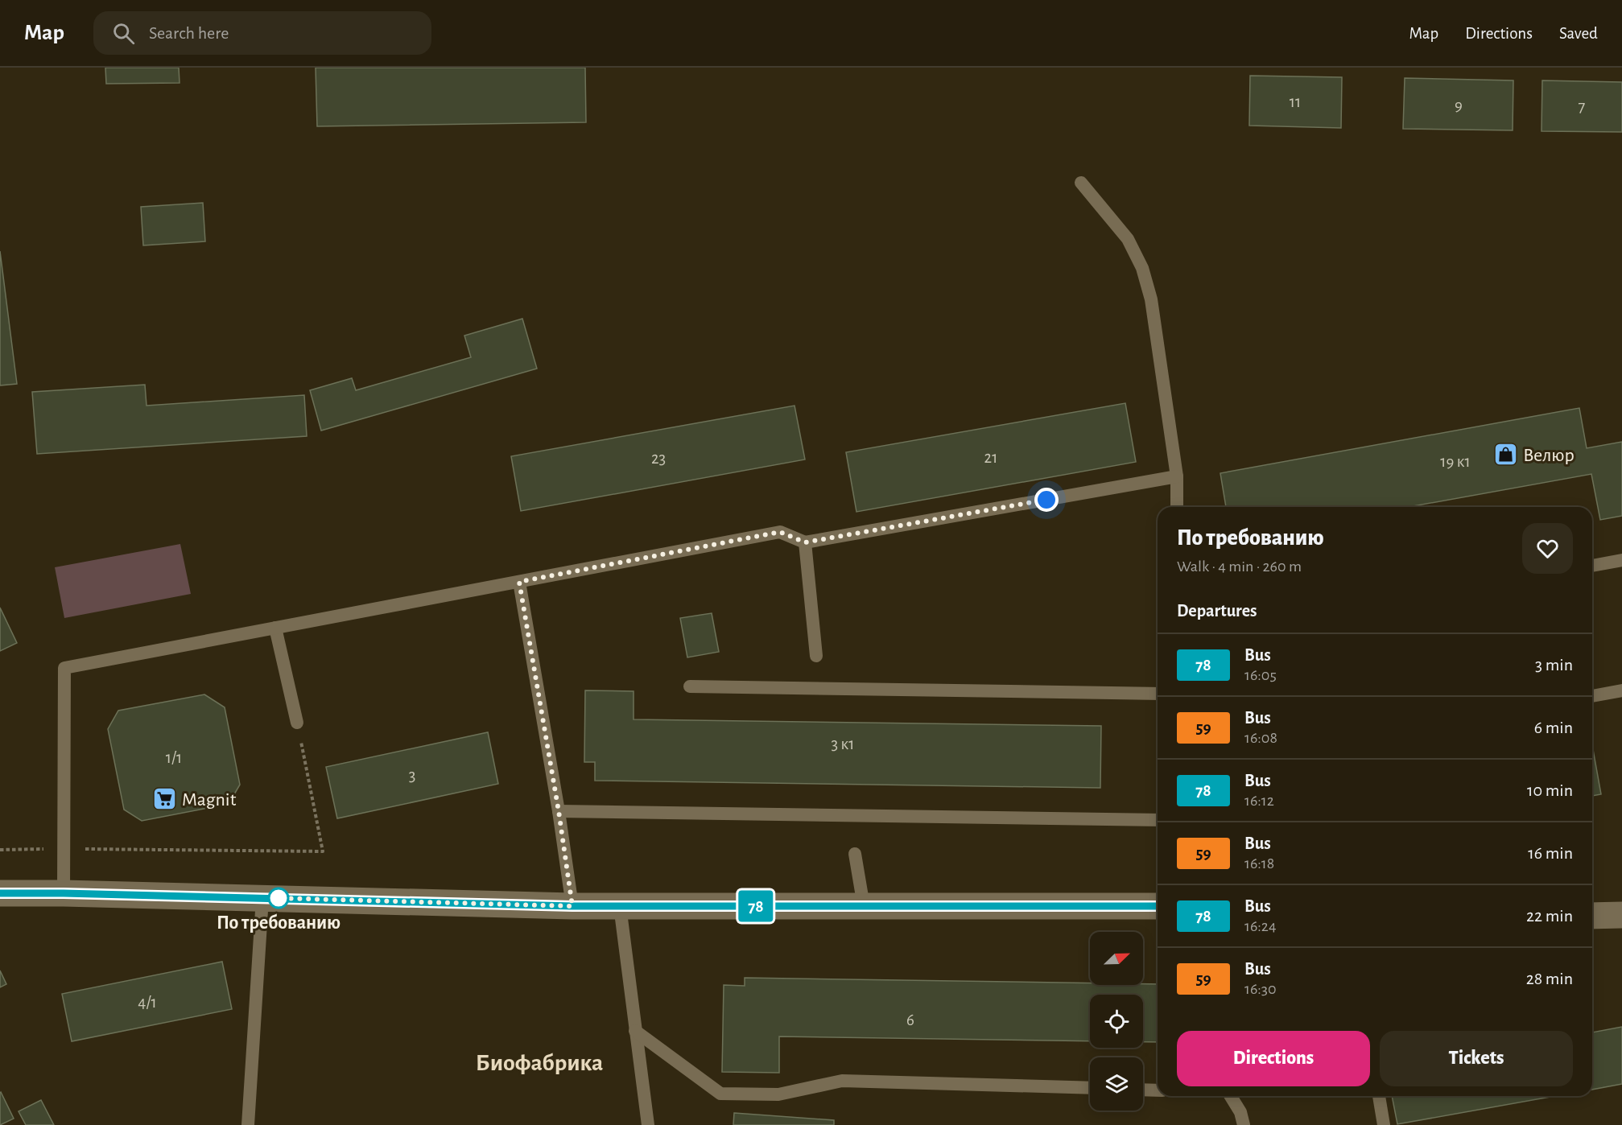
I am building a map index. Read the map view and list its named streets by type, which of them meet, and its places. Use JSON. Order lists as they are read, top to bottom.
{
  "districts": ["Биофабрика"],
  "places": {
    "shop": ["Велюр"],
    "supermarket": ["Magnit"],
    "other": ["По требованию"]
  },
  "lines": ["bus line 78"],
  "house_numbers": [
    "11",
    "9",
    "7",
    "21",
    "23",
    "19 к1",
    "3 к1",
    "1/1",
    "3",
    "4/1",
    "6"
  ],
  "north": "top right",
  "page": {
    "header": "Map",
    "search": "Search here",
    "nav": ["Map", "Directions", "Saved"],
    "on_map": "78",
    "heading": [
      ["По требованию", "Walk · 4 min · 260 m"],
      "Departures"
    ],
    "list": [
      {
        "mark": "78",
        "name": "Bus",
        "note": "16:05",
        "value": "3 min"
      },
      {
        "mark": "59",
        "name": "Bus",
        "note": "16:08",
        "value": "6 min"
      },
      {
        "mark": "78",
        "name": "Bus",
        "note": "16:12",
        "value": "10 min"
      },
      {
        "mark": "59",
        "name": "Bus",
        "note": "16:18",
        "value": "16 min"
      },
      {
        "mark": "78",
        "name": "Bus",
        "note": "16:24",
        "value": "22 min"
      },
      {
        "mark": "59",
        "name": "Bus",
        "note": "16:30",
        "value": "28 min"
      }
    ],
    "buttons": ["Directions", "Tickets"]
  }
}
